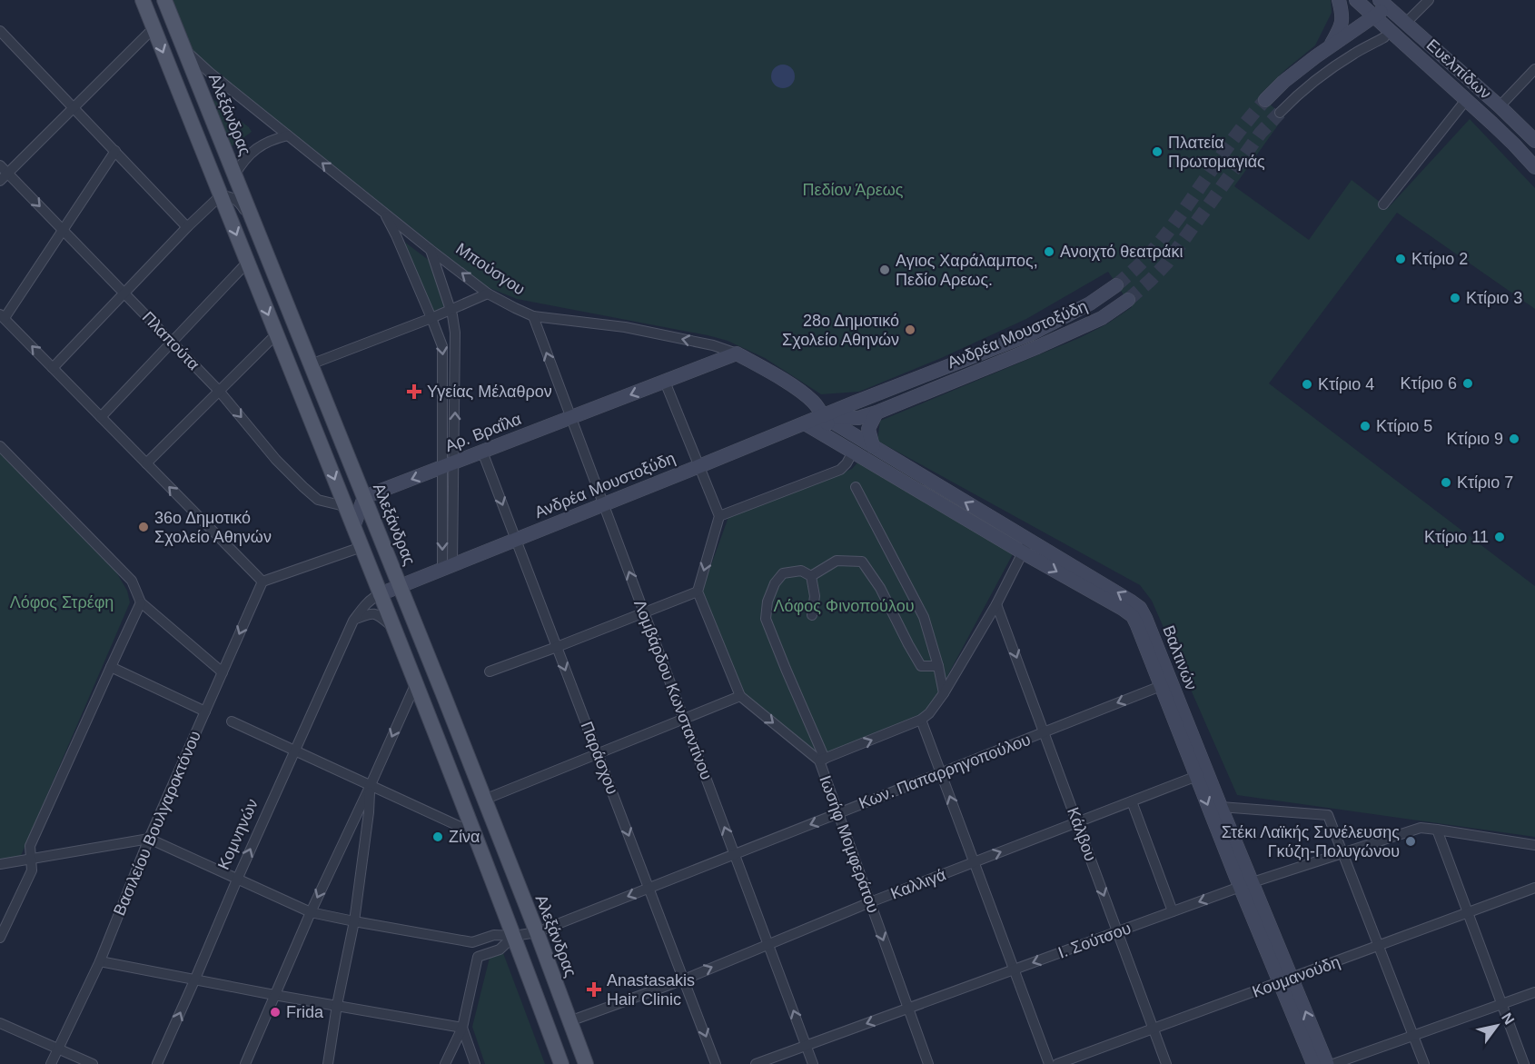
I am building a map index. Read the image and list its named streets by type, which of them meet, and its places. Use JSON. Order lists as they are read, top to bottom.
{
  "streets": {
    "main road": ["Αλεξάνδρας"],
    "street": [
      "Ευελπίδων",
      "Μπούσγου",
      "Ανδρέα Μουστοξύδη",
      "Πλαπούτα",
      "Αρ. Βραΐλα",
      "Βαλτινών",
      "Λομβάρδου Κωνσταντίνου",
      "Παράσχου",
      "Κων. Παπαρρηγοπούλου",
      "Βασιλείου Βουλγαροκτόνου",
      "Κομνηνών",
      "Κάλβου",
      "Ιωσήφ Μομφεράτου",
      "Καλλιγά",
      "Ι. Σούτσου",
      "Κουμανούδη"
    ]
  },
  "crossings": [
    ["Αλεξάνδρας", "Μπούσγου"],
    ["Αλεξάνδρας", "Ανδρέα Μουστοξύδη"],
    ["Αλεξάνδρας", "Αρ. Βραΐλα"],
    ["Αλεξάνδρας", "Κων. Παπαρρηγοπούλου"],
    ["Αλεξάνδρας", "Κομνηνών"],
    ["Αλεξάνδρας", "Καλλιγά"],
    ["Μπούσγου", "Ανδρέα Μουστοξύδη"],
    ["Μπούσγου", "Αρ. Βραΐλα"],
    ["Μπούσγου", "Βαλτινών"],
    ["Μπούσγου", "Λομβάρδου Κωνσταντίνου"],
    ["Ανδρέα Μουστοξύδη", "Βαλτινών"],
    ["Ανδρέα Μουστοξύδη", "Λομβάρδου Κωνσταντίνου"],
    ["Ανδρέα Μουστοξύδη", "Παράσχου"],
    ["Ανδρέα Μουστοξύδη", "Κομνηνών"],
    ["Αρ. Βραΐλα", "Λομβάρδου Κωνσταντίνου"],
    ["Αρ. Βραΐλα", "Παράσχου"],
    ["Βαλτινών", "Κων. Παπαρρηγοπούλου"],
    ["Βαλτινών", "Καλλιγά"],
    ["Βαλτινών", "Ι. Σούτσου"],
    ["Βαλτινών", "Κουμανούδη"],
    ["Λομβάρδου Κωνσταντίνου", "Κων. Παπαρρηγοπούλου"],
    ["Λομβάρδου Κωνσταντίνου", "Καλλιγά"],
    ["Λομβάρδου Κωνσταντίνου", "Ι. Σούτσου"],
    ["Παράσχου", "Κων. Παπαρρηγοπούλου"],
    ["Παράσχου", "Καλλιγά"],
    ["Κων. Παπαρρηγοπούλου", "Κάλβου"],
    ["Κων. Παπαρρηγοπούλου", "Ιωσήφ Μομφεράτου"],
    ["Κάλβου", "Καλλιγά"],
    ["Κάλβου", "Ι. Σούτσου"],
    ["Κάλβου", "Κουμανούδη"],
    ["Ιωσήφ Μομφεράτου", "Καλλιγά"],
    ["Ιωσήφ Μομφεράτου", "Ι. Σούτσου"]
  ],
  "one_way": [
    "Μπούσγου",
    "Πλαπούτα",
    "Αρ. Βραΐλα",
    "Λομβάρδου Κωνσταντίνου",
    "Παράσχου",
    "Κων. Παπαρρηγοπούλου",
    "Ιωσήφ Μομφεράτου",
    "Ι. Σούτσου"
  ],
  "parks": ["Πεδίον Άρεως", "Λόφος Στρέφη", "Λόφος Φινοπούλου"],
  "places": {
    "other": [
      "Πλατεία Πρωτομαγιάς",
      "Ανοιχτό θεατράκι",
      "Κτίριο 2",
      "Αγιος Χαράλαμπος, Πεδίο Αρεως.",
      "Κτίριο 3",
      "28ο Δημοτικό Σχολείο Αθηνών",
      "Κτίριο 6",
      "Κτίριο 4",
      "Κτίριο 5",
      "Κτίριο 9",
      "Κτίριο 7",
      "36ο Δημοτικό Σχολείο Αθηνών",
      "Κτίριο 11",
      "Ζίνα",
      "Στέκι Λαϊκής Συνέλευσης Γκύζη-Πολυγώνου",
      "Frida"
    ],
    "health": ["Υγείας Μέλαθρον", "Anastasakis Hair Clinic"]
  },
  "north": "top right"
}
